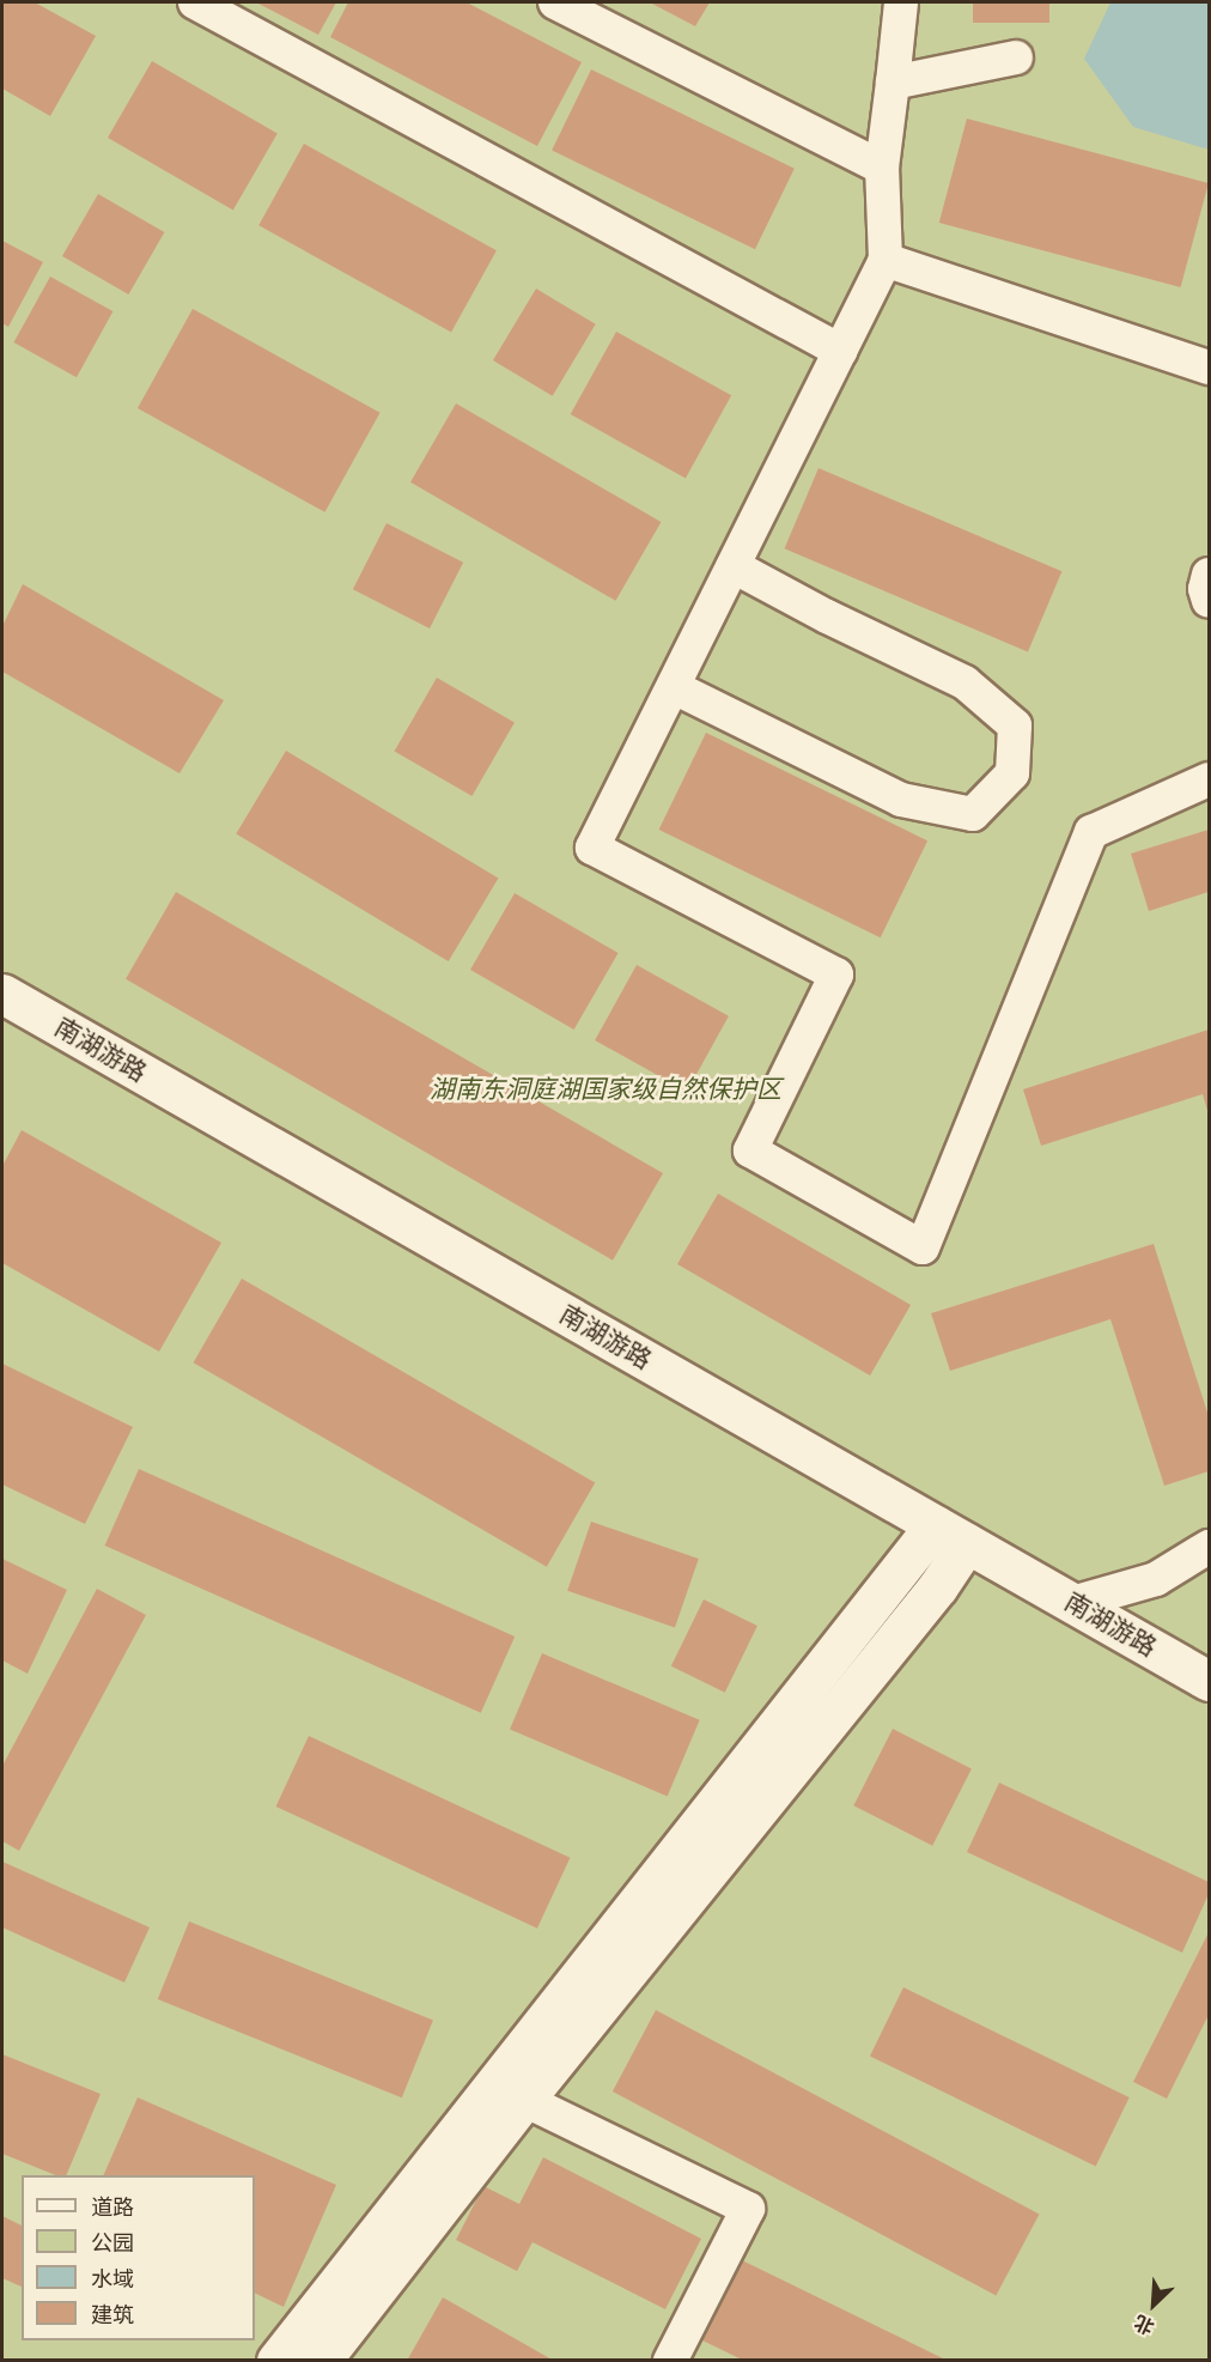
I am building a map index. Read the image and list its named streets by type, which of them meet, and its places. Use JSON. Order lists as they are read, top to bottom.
{
  "streets": {
    "main road": ["南湖游路"]
  },
  "parks": ["湖南东洞庭湖国家级自然保护区"],
  "legend": [
    "道路",
    "公园",
    "水域",
    "建筑"
  ],
  "north": "bottom left"
}
